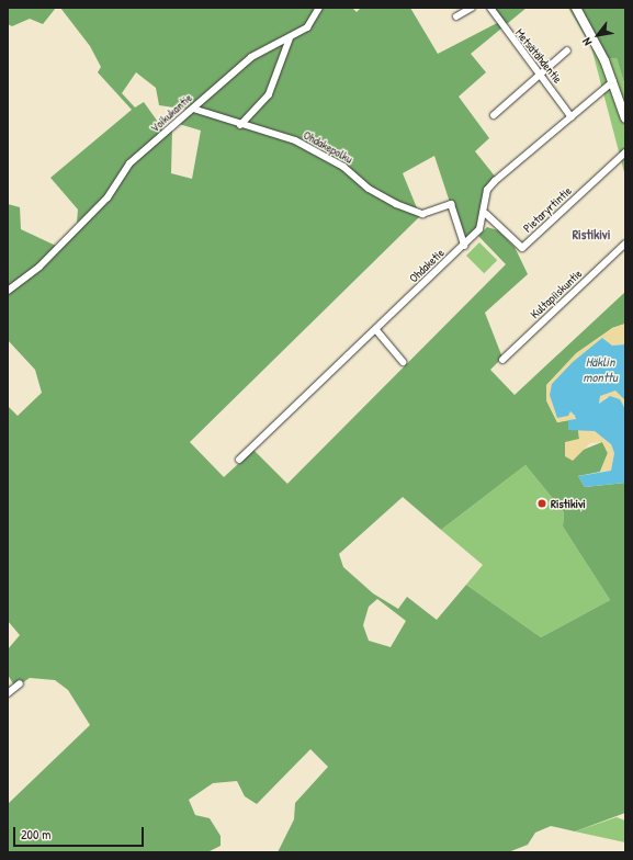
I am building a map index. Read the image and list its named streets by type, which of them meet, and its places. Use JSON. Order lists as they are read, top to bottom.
{
  "streets": {
    "street": [
      "Metsätähdentie",
      "Voikukantie",
      "Ohdakepolku",
      "Pietaryrtintie",
      "Ohdaketie",
      "Kultapiiskuntie"
    ]
  },
  "crossings": [
    ["Metsätähdentie", "Ohdaketie"],
    ["Voikukantie", "Ohdakepolku"],
    ["Ohdakepolku", "Ohdaketie"],
    ["Pietaryrtintie", "Ohdaketie"]
  ],
  "districts": ["Ristikivi"],
  "water": ["Häklin monttu"],
  "places": ["Ristikivi"],
  "scale_bar": "200 m",
  "north": "bottom left"
}
